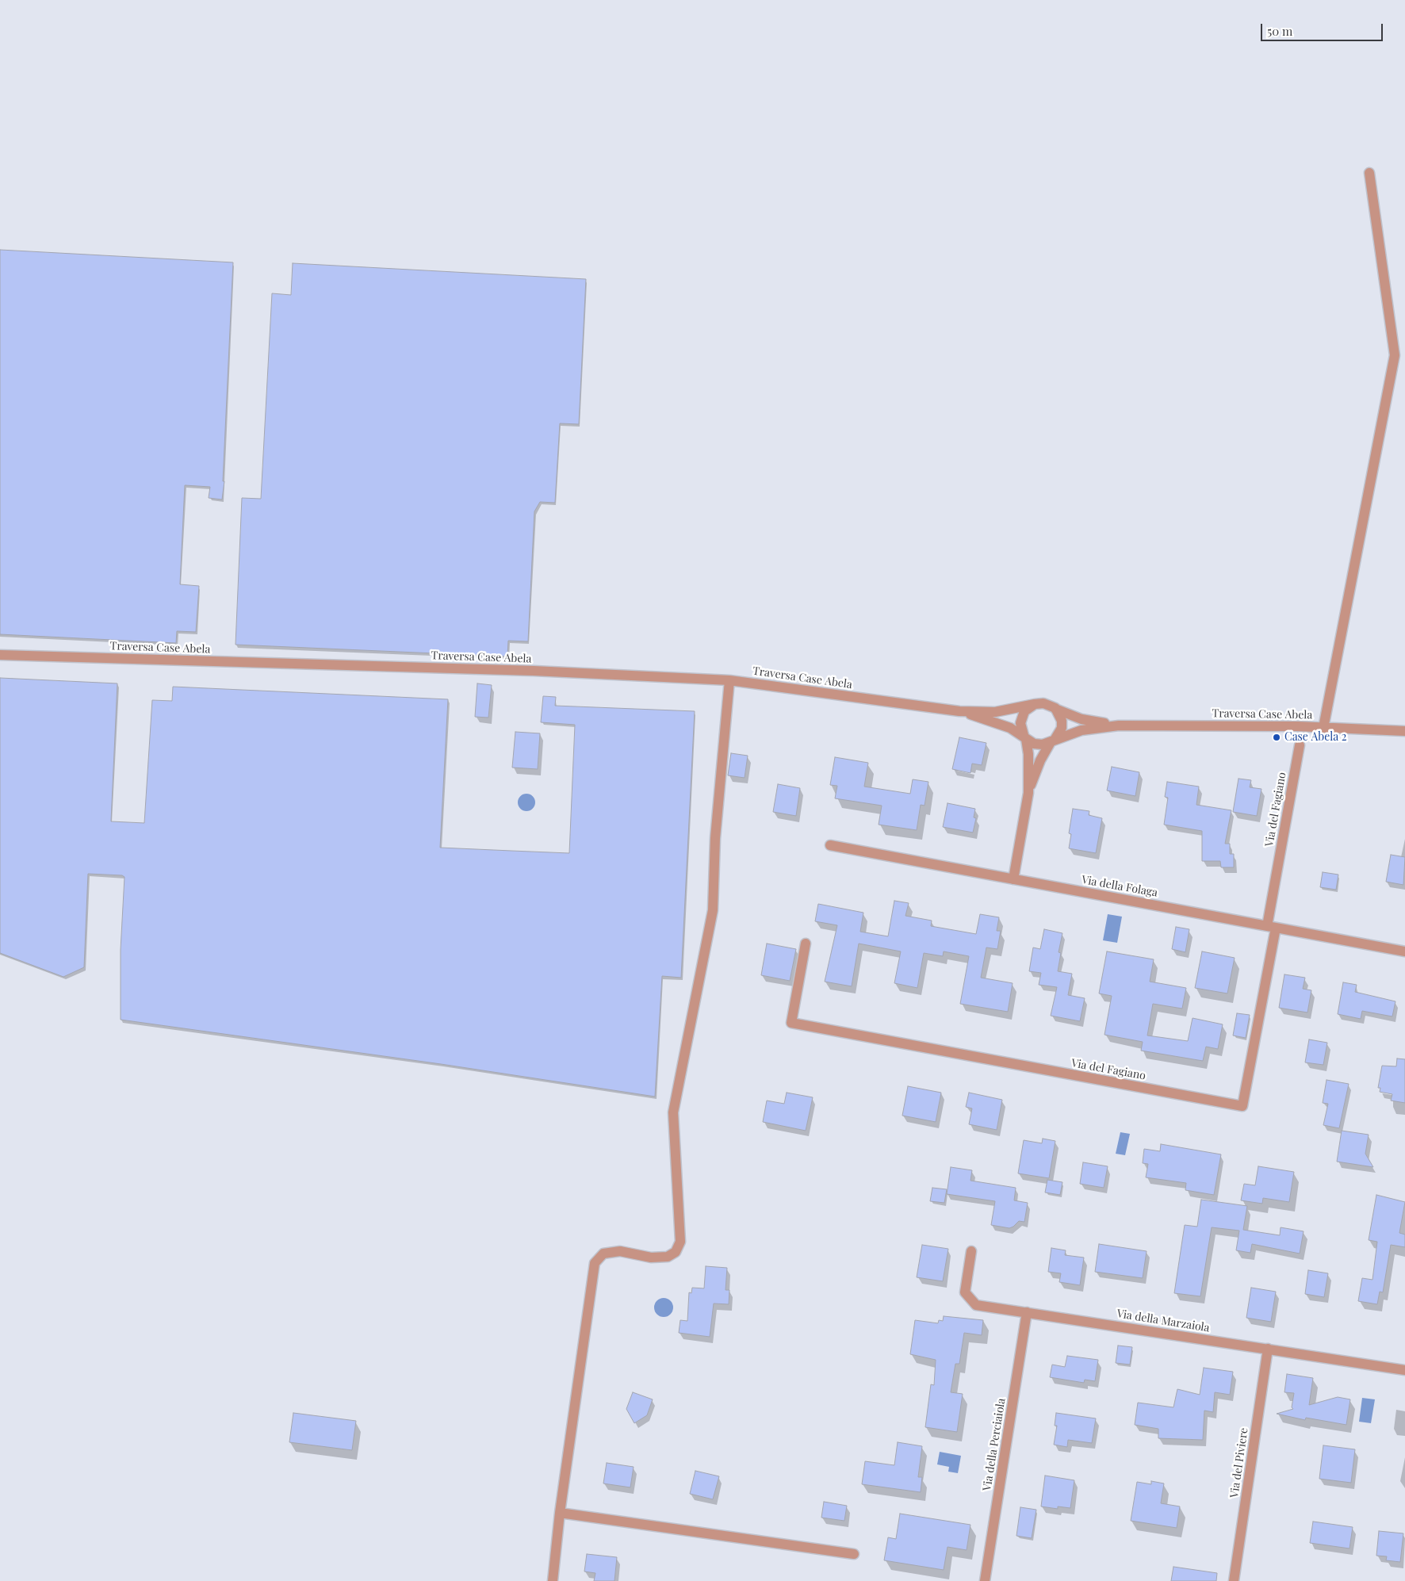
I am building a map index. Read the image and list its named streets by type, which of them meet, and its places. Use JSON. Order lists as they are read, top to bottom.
{
  "streets": {
    "street": [
      "Traversa Case Abela",
      "Via del Fagiano",
      "Via della Folaga",
      "Via della Marzaiola",
      "Via della Perciaiola",
      "Via del Piviere"
    ]
  },
  "crossings": [
    ["Via del Fagiano", "Via della Folaga"],
    ["Via della Marzaiola", "Via della Perciaiola"],
    ["Via della Marzaiola", "Via del Piviere"]
  ],
  "places": ["Case Abela 2"],
  "scale_bar": "50 m"
}
